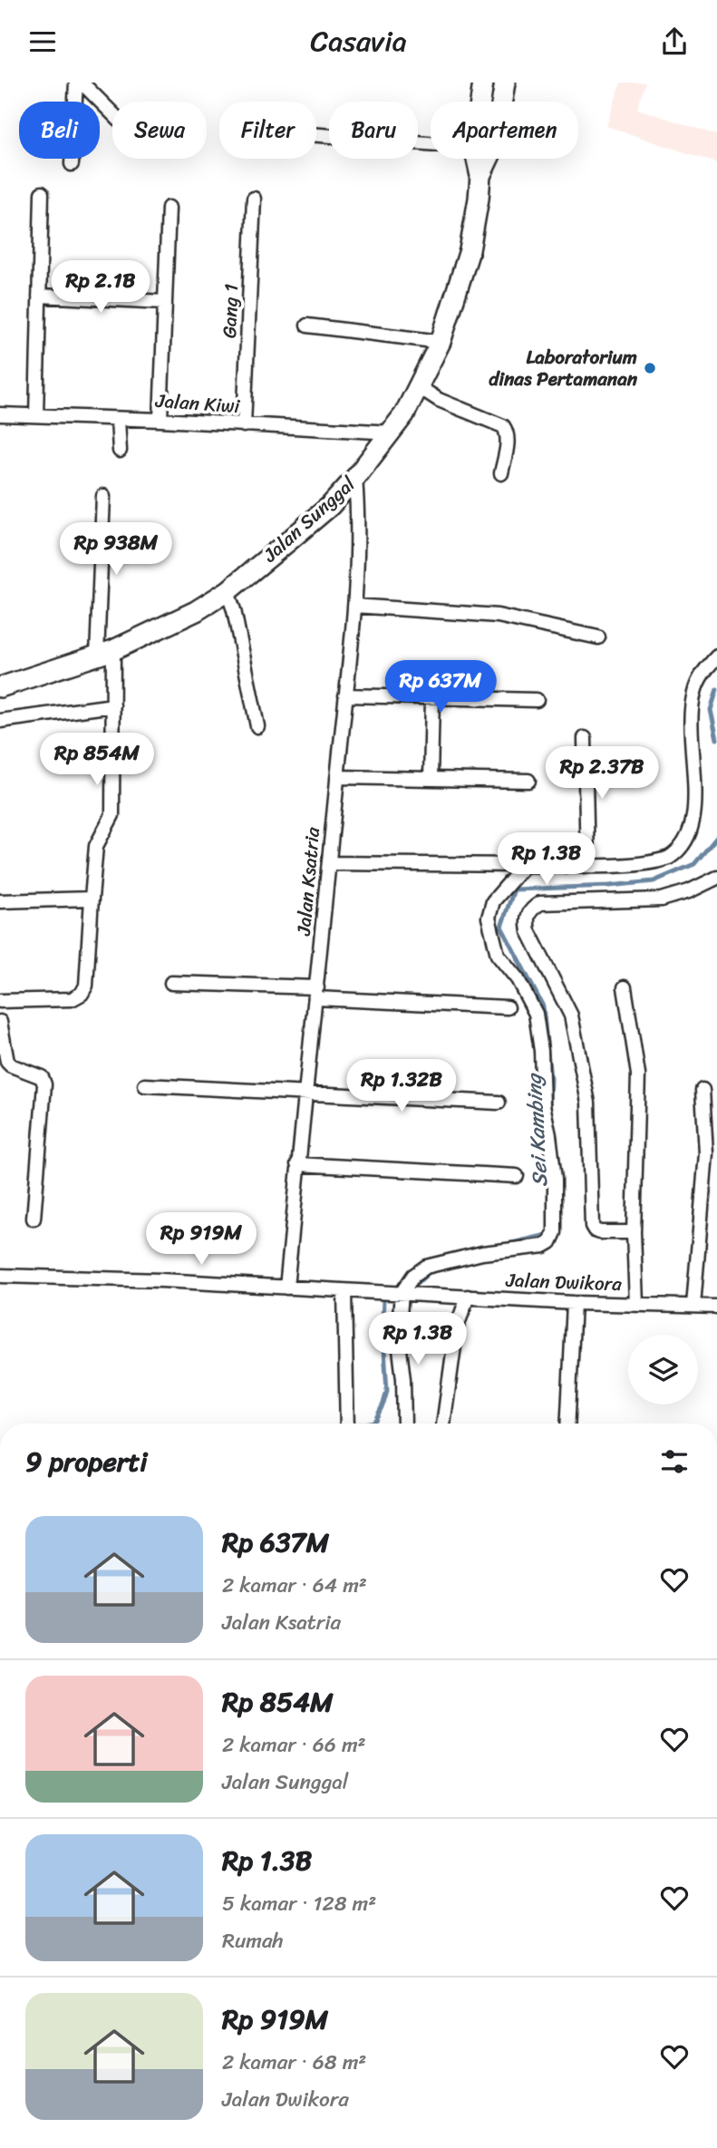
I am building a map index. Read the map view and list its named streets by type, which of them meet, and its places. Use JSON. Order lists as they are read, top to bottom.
{
  "streets": {
    "main road": ["Jalan Sunggal"],
    "street": [
      "Gang 1",
      "Jalan Kiwi",
      "Jalan Ksatria",
      "Jalan Dwikora"
    ]
  },
  "crossings": [
    ["Gang 1", "Jalan Kiwi"],
    ["Jalan Kiwi", "Jalan Sunggal"],
    ["Jalan Sunggal", "Jalan Ksatria"],
    ["Jalan Ksatria", "Jalan Dwikora"]
  ],
  "water": ["Sei Kambing"],
  "places": ["Laboratorium dinas Pertamanan"],
  "page": {
    "header": "Casavia",
    "chip": [
      "Beli",
      "Sewa",
      "Filter",
      "Baru",
      "Apartemen"
    ],
    "price": [
      "Rp 2.1B",
      "Rp 938M",
      "Rp 637M",
      "Rp 854M",
      "Rp 2.37B",
      "Rp 1.3B",
      "Rp 1.32B",
      "Rp 919M",
      "Rp 1.3B"
    ],
    "heading": "9 properti",
    "list": [
      {
        "name": "Rp 637M",
        "note": "2 kamar · 64 m² · Jalan Ksatria"
      },
      {
        "name": "Rp 854M",
        "note": "2 kamar · 66 m² · Jalan Sunggal"
      },
      {
        "name": "Rp 1.3B",
        "note": "5 kamar · 128 m² · Rumah"
      },
      {
        "name": "Rp 919M",
        "note": "2 kamar · 68 m² · Jalan Dwikora"
      }
    ]
  }
}
